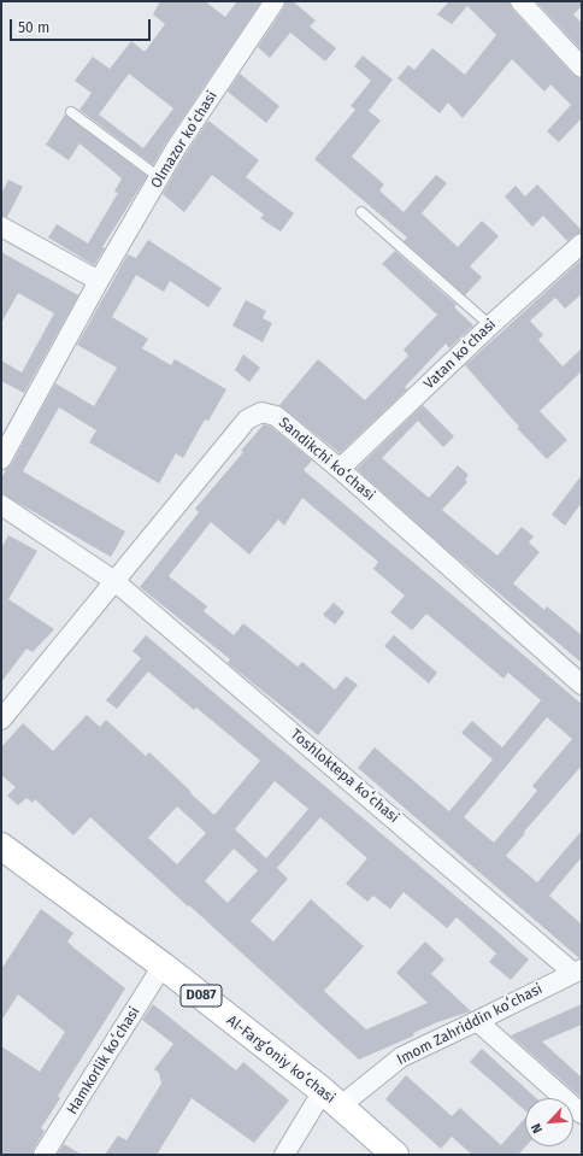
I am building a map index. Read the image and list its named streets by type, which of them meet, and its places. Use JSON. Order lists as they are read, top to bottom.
{
  "streets": {
    "main road": ["D087", "Al-Fargʻoniy koʻchasi"],
    "street": [
      "Olmazor koʻchasi",
      "Vatan koʻchasi",
      "Sandikchi koʻchasi",
      "Toshloktepa koʻchasi",
      "Imom Zahriddin koʻchasi",
      "Hamkorlik koʻchasi"
    ]
  },
  "crossings": [
    ["Vatan koʻchasi", "Sandikchi koʻchasi"],
    ["Sandikchi koʻchasi", "Toshloktepa koʻchasi"],
    ["Toshloktepa koʻchasi", "Imom Zahriddin koʻchasi"],
    ["Imom Zahriddin koʻchasi", "Al-Fargʻoniy koʻchasi"],
    ["Al-Fargʻoniy koʻchasi", "Hamkorlik koʻchasi"]
  ],
  "scale_bar": "50 m",
  "north": "bottom left"
}
